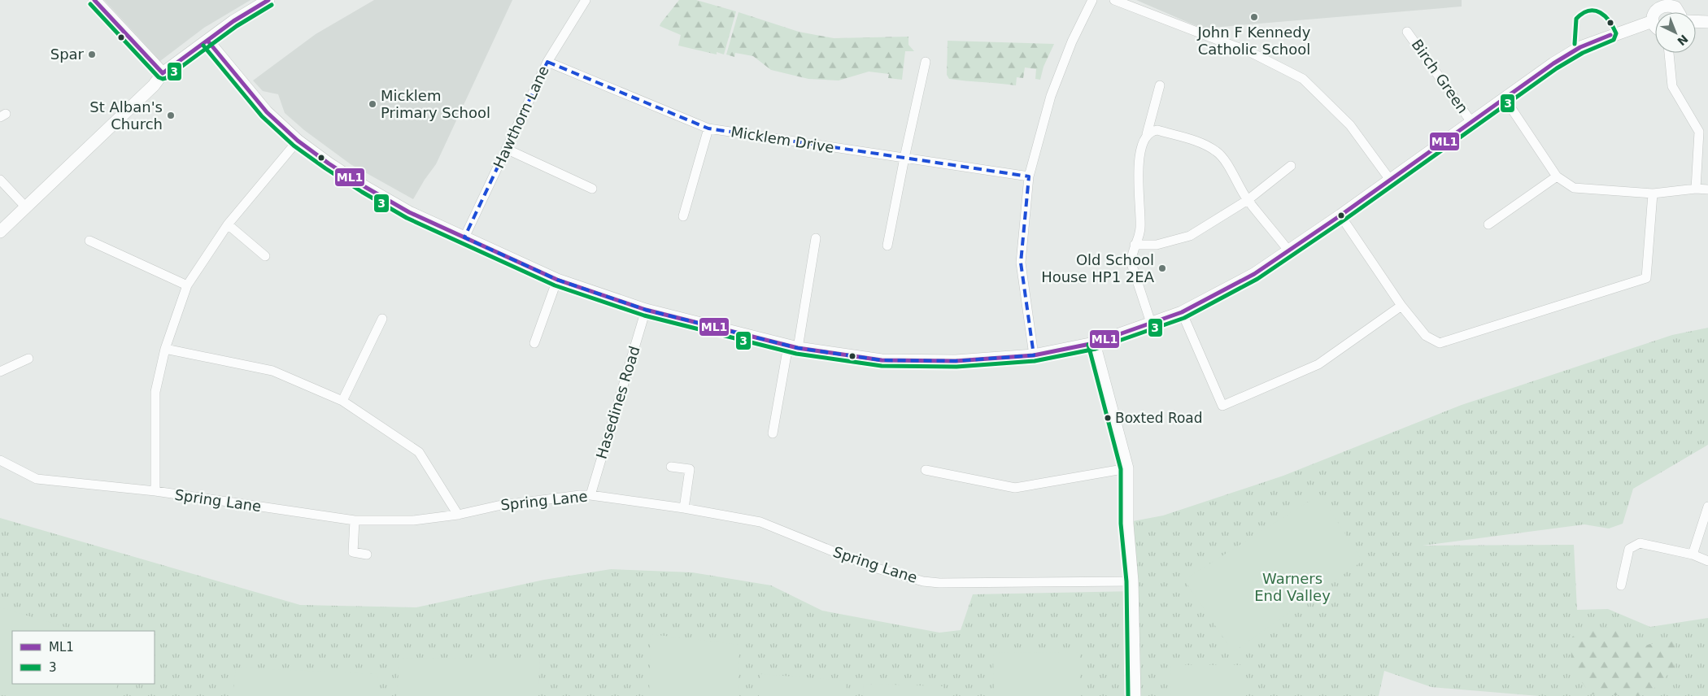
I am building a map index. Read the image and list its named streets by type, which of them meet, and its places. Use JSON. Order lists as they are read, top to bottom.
{
  "streets": {
    "street": [
      "Birch Green",
      "Hawthorn Lane",
      "Micklem Drive",
      "Hasedines Road",
      "Spring Lane"
    ]
  },
  "crossings": [
    ["Hawthorn Lane", "Micklem Drive"],
    ["Hasedines Road", "Spring Lane"]
  ],
  "parks": ["Warners End Valley"],
  "places": [
    "John F Kennedy Catholic School",
    "Spar",
    "Micklem Primary School",
    "St Alban's Church",
    "Old School House HP1 2EA",
    "Boxted Road"
  ],
  "lines": ["transit line ML1", "transit line 3"],
  "legend": ["ML1", "3"],
  "north": "bottom right"
}
